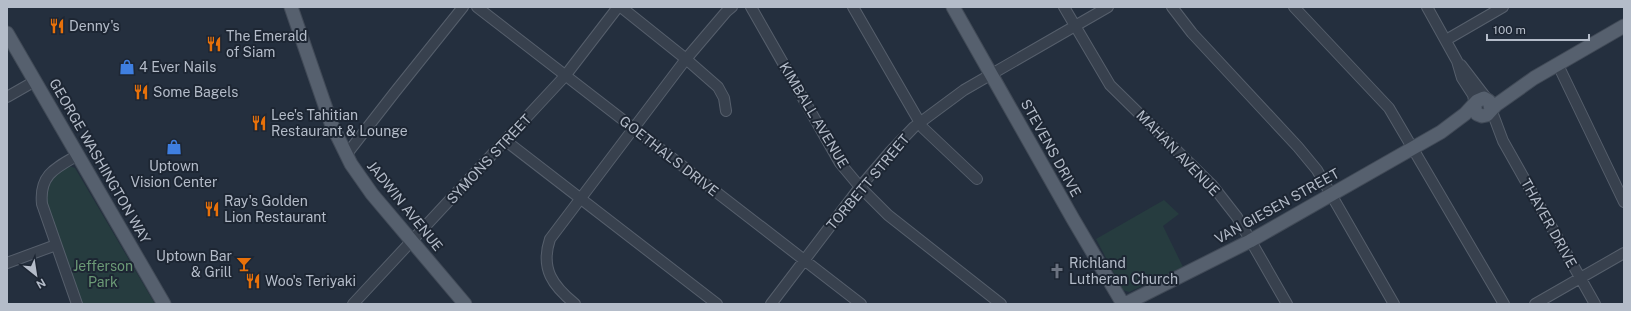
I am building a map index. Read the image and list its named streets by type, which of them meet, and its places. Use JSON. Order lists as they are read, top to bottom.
{
  "streets": {
    "main road": [
      "STEVENS DRIVE",
      "GEORGE WASHINGTON WAY",
      "JADWIN AVENUE",
      "VAN GIESEN STREET"
    ],
    "street": [
      "KIMBALL AVENUE",
      "MAHAN AVENUE",
      "GOETHALS DRIVE",
      "SYMONS STREET",
      "TORBETT STREET",
      "THAYER DRIVE"
    ]
  },
  "crossings": [
    ["KIMBALL AVENUE", "TORBETT STREET"],
    ["STEVENS DRIVE", "TORBETT STREET"],
    ["STEVENS DRIVE", "VAN GIESEN STREET"],
    ["MAHAN AVENUE", "TORBETT STREET"],
    ["MAHAN AVENUE", "VAN GIESEN STREET"],
    ["GOETHALS DRIVE", "SYMONS STREET"],
    ["GOETHALS DRIVE", "TORBETT STREET"],
    ["SYMONS STREET", "JADWIN AVENUE"],
    ["VAN GIESEN STREET", "THAYER DRIVE"]
  ],
  "parks": ["Jefferson Park"],
  "places": {
    "restaurant": [
      "Denny's",
      "The Emerald of Siam",
      "Some Bagels",
      "Lee's Tahitian Restaurant & Lounge",
      "Ray's Golden Lion Restaurant",
      "Woo's Teriyaki"
    ],
    "shop": ["4 Ever Nails", "Uptown Vision Center"],
    "bar": ["Uptown Bar & Grill"],
    "church": ["Richland Lutheran Church"]
  },
  "scale_bar": "100 m",
  "north": "bottom right"
}
